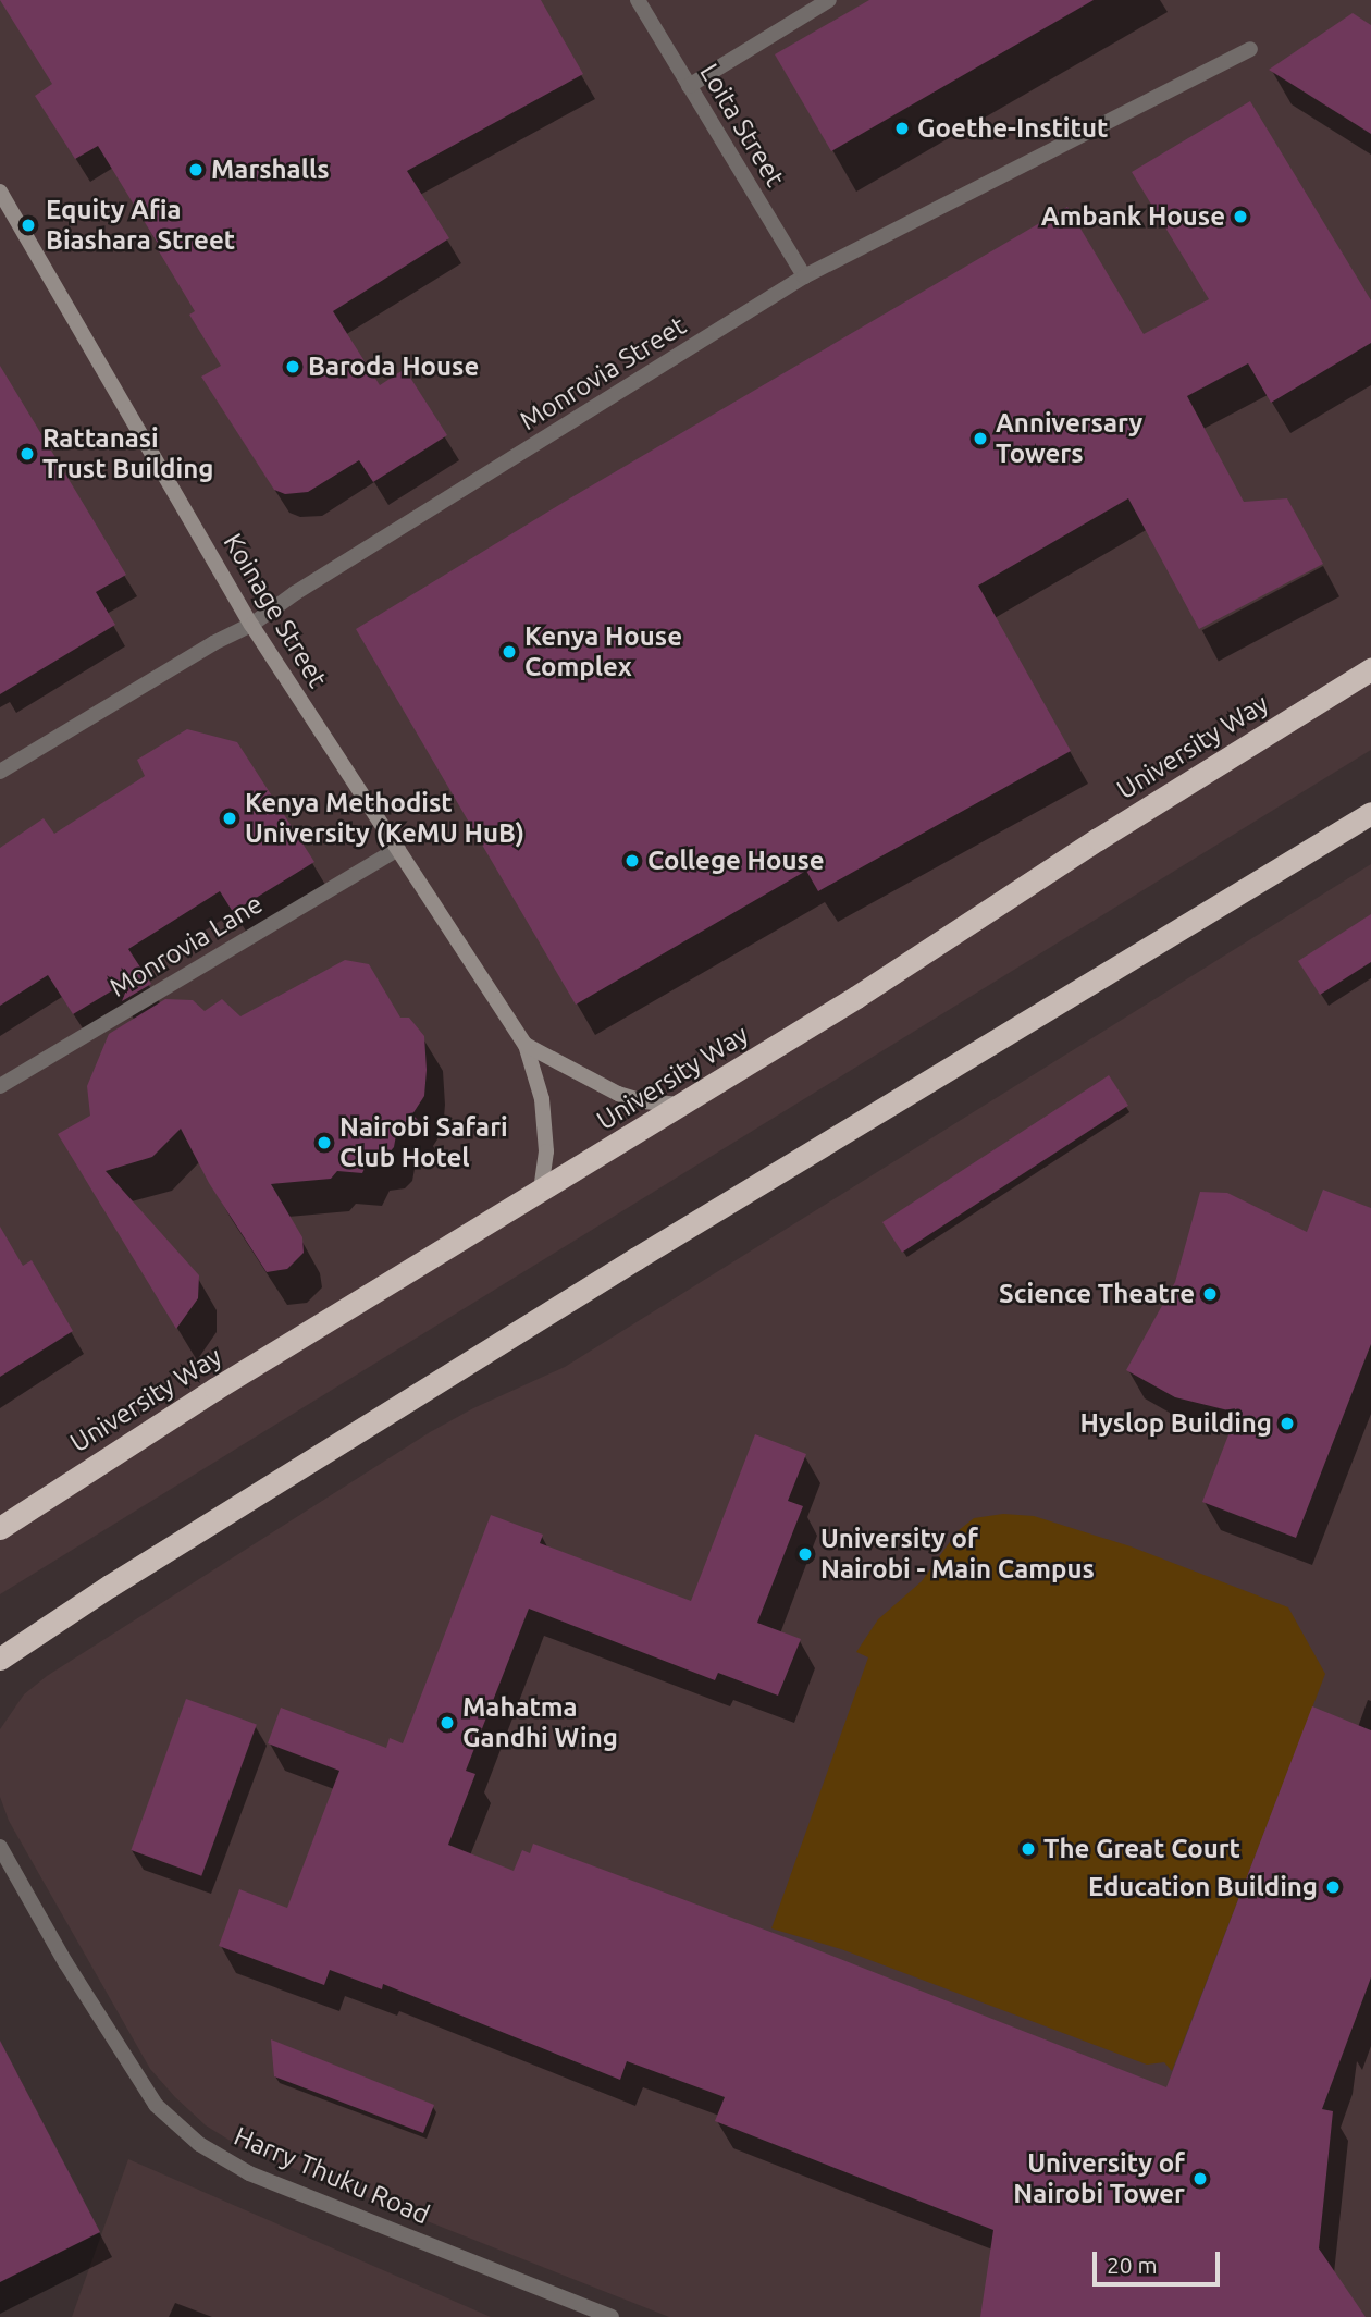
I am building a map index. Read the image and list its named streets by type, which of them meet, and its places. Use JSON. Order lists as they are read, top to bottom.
{
  "streets": {
    "highway": ["University Way"],
    "street": [
      "Loita Street",
      "Monrovia Street",
      "Koinage Street",
      "Monrovia Lane",
      "Harry Thuku Road"
    ]
  },
  "crossings": [
    ["Loita Street", "Monrovia Street"],
    ["Monrovia Street", "Koinage Street"],
    ["Koinage Street", "University Way"],
    ["Koinage Street", "Monrovia Lane"]
  ],
  "places": [
    "Goethe-Institut",
    "Marshalls",
    "Ambank House",
    "Equity Afia Biashara Street",
    "Baroda House",
    "Anniversary Towers",
    "Rattanasi Trust Building",
    "Kenya House Complex",
    "Kenya Methodist University (KeMU HuB)",
    "College House",
    "Nairobi Safari Club Hotel",
    "Science Theatre",
    "Hyslop Building",
    "University of Nairobi - Main Campus",
    "Mahatma Gandhi Wing",
    "The Great Court",
    "Education Building",
    "University of Nairobi Tower"
  ],
  "scale_bar": "20 m"
}
